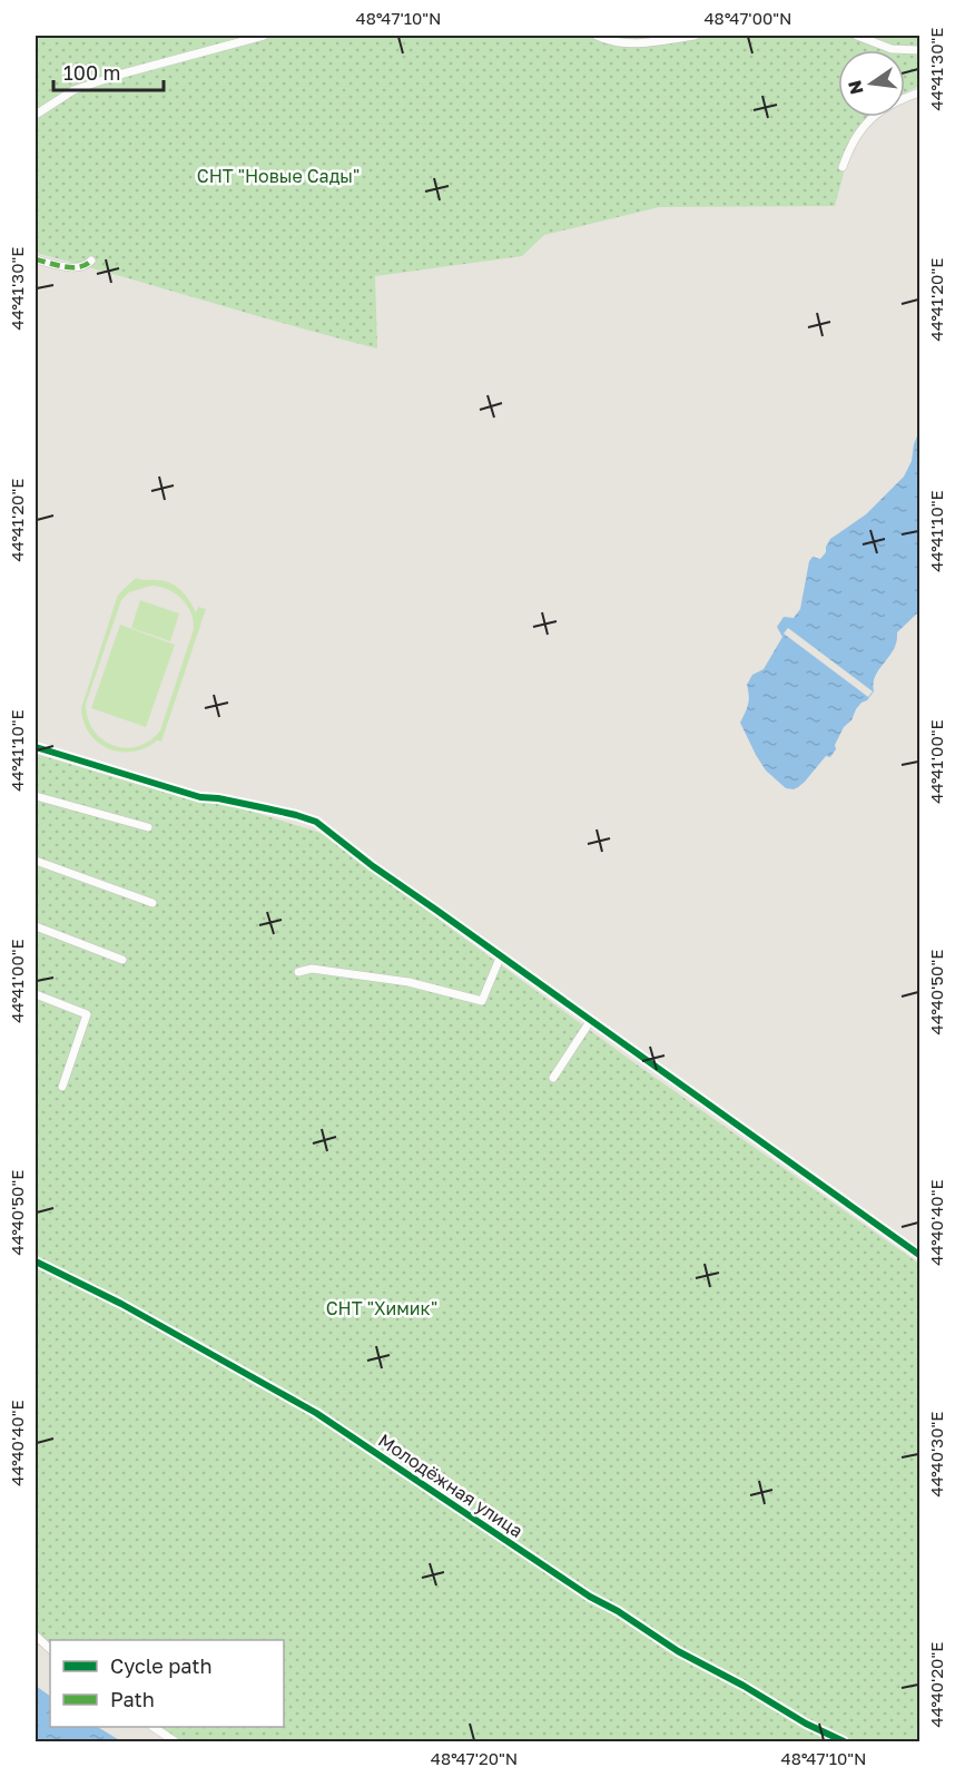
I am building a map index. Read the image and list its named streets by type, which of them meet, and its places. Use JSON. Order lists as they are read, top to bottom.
{
  "streets": {
    "street": ["Молодёжная улица"]
  },
  "parks": ["СНТ \"Новые Сады\"", "СНТ \"Химик\""],
  "legend": ["Cycle path", "Path"],
  "scale_bar": "100 m",
  "north": "left",
  "coordinates": [
    "48°47'10\"N",
    "48°47'00\"N",
    "44°41'30\"E",
    "44°41'20\"E",
    "44°41'10\"E",
    "44°41'00\"E",
    "44°40'50\"E",
    "44°40'40\"E",
    "44°40'30\"E",
    "44°40'20\"E",
    "48°47'20\"N"
  ]
}
